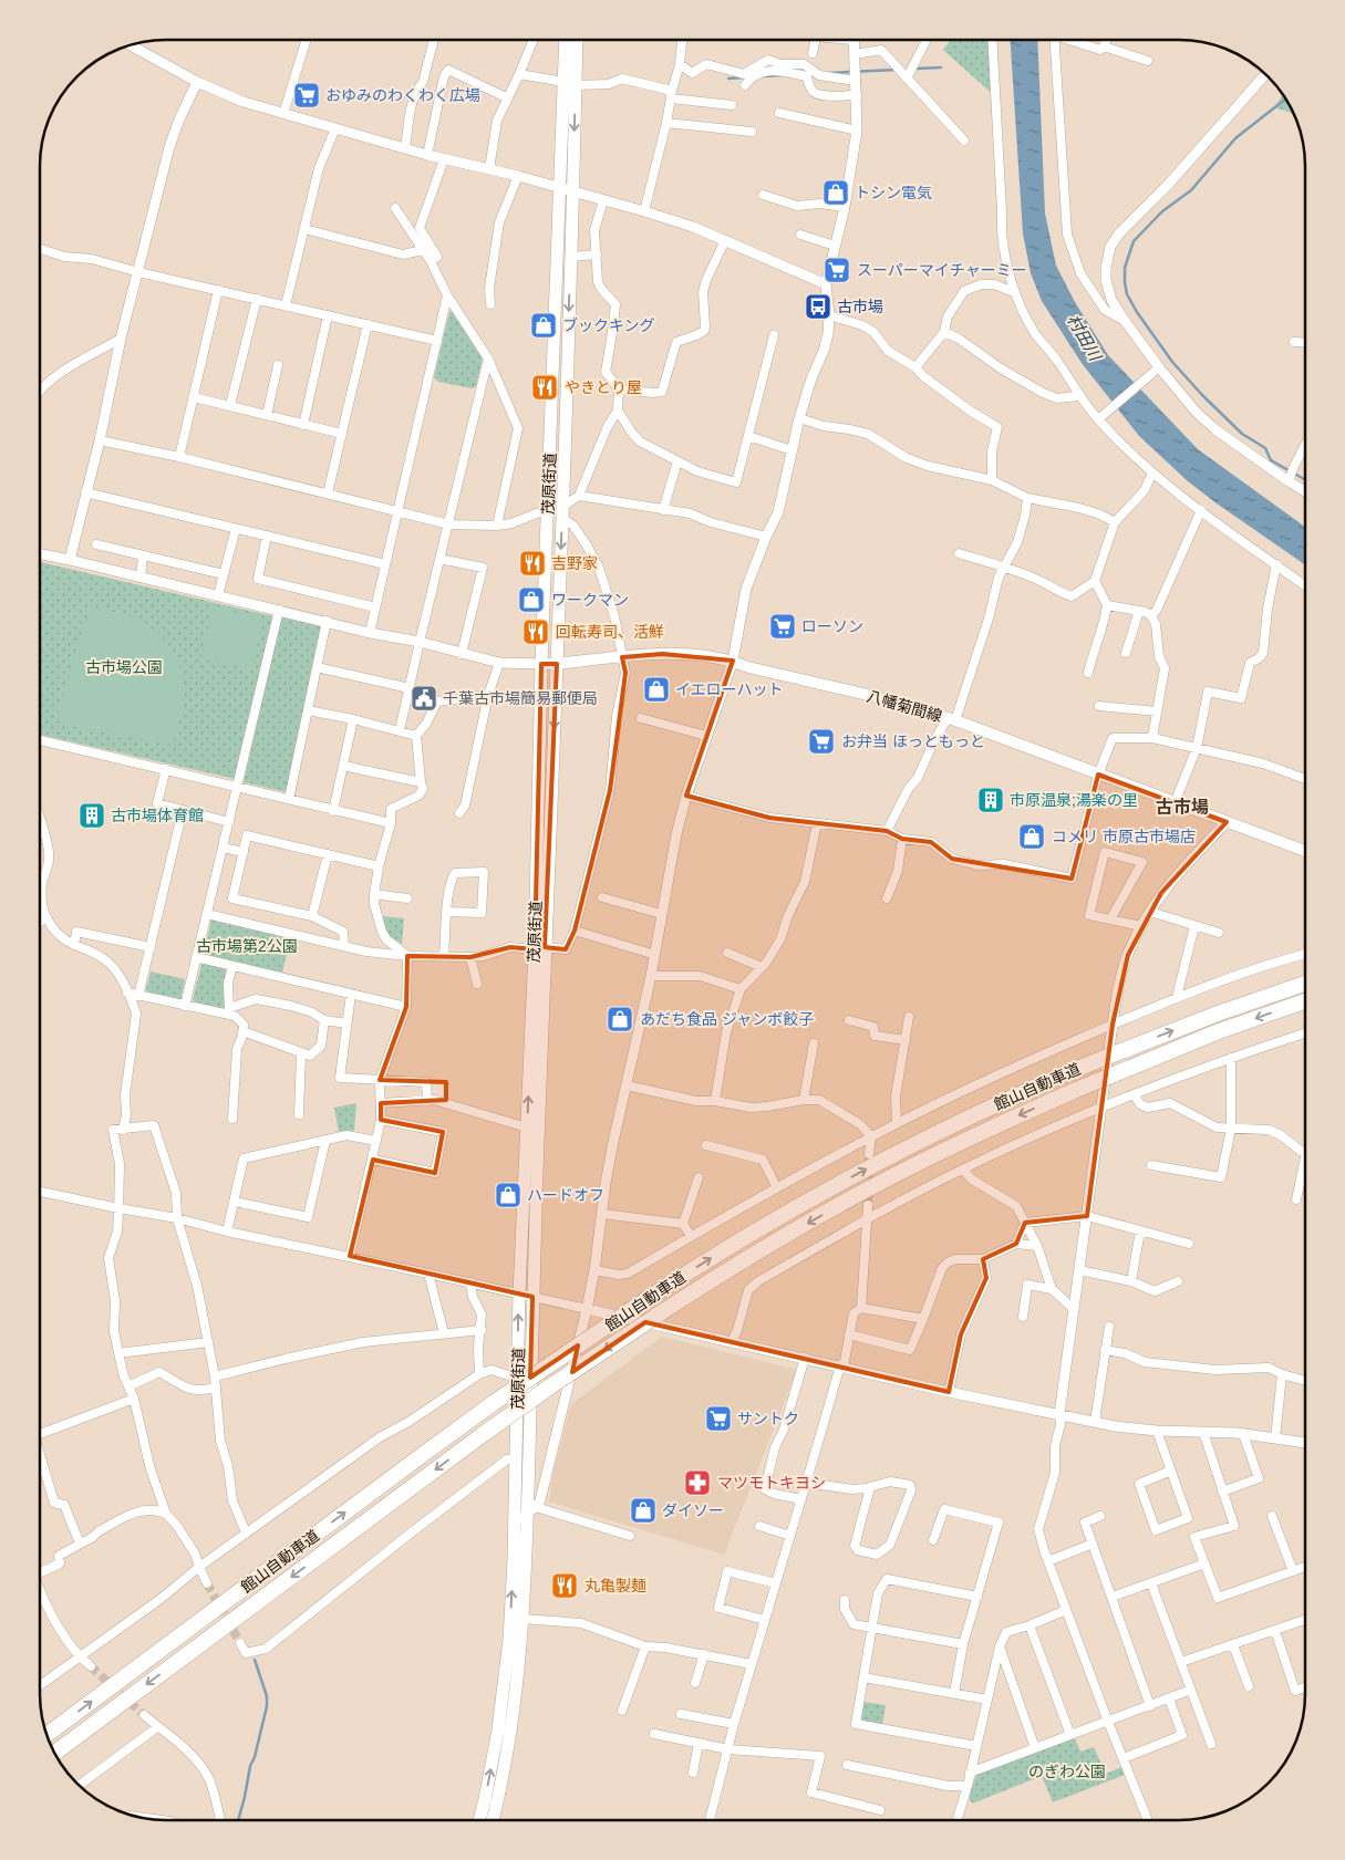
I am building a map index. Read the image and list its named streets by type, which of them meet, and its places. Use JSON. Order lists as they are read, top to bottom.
{
  "streets": {
    "highway": ["館山自動車道"],
    "main road": ["茂原街道", "八幡菊間線"]
  },
  "crossings": [
    ["茂原街道", "八幡菊間線"]
  ],
  "districts": ["古市場"],
  "water": ["村田川"],
  "parks": ["古市場公園", "古市場第2公園", "のぎわ公園"],
  "places": {
    "supermarket": [
      "おゆみのわくわく広場",
      "スーパーマイチャーミー",
      "ローソン",
      "お弁当 ほっともっと",
      "サントク"
    ],
    "shop": [
      "トシン電気",
      "ブックキング",
      "ワークマン",
      "イエローハット",
      "コメリ 市原古市場店",
      "あだち食品 ジャンボ餃子",
      "ハードオフ",
      "ダイソー"
    ],
    "bus stop": ["古市場"],
    "restaurant": [
      "やきとり屋",
      "吉野家",
      "回転寿司、活鮮",
      "丸亀製麺"
    ],
    "public building": ["千葉古市場簡易郵便局"],
    "building": ["市原温泉;湯楽の里", "古市場体育館"],
    "pharmacy": ["マツモトキヨシ"]
  }
}
